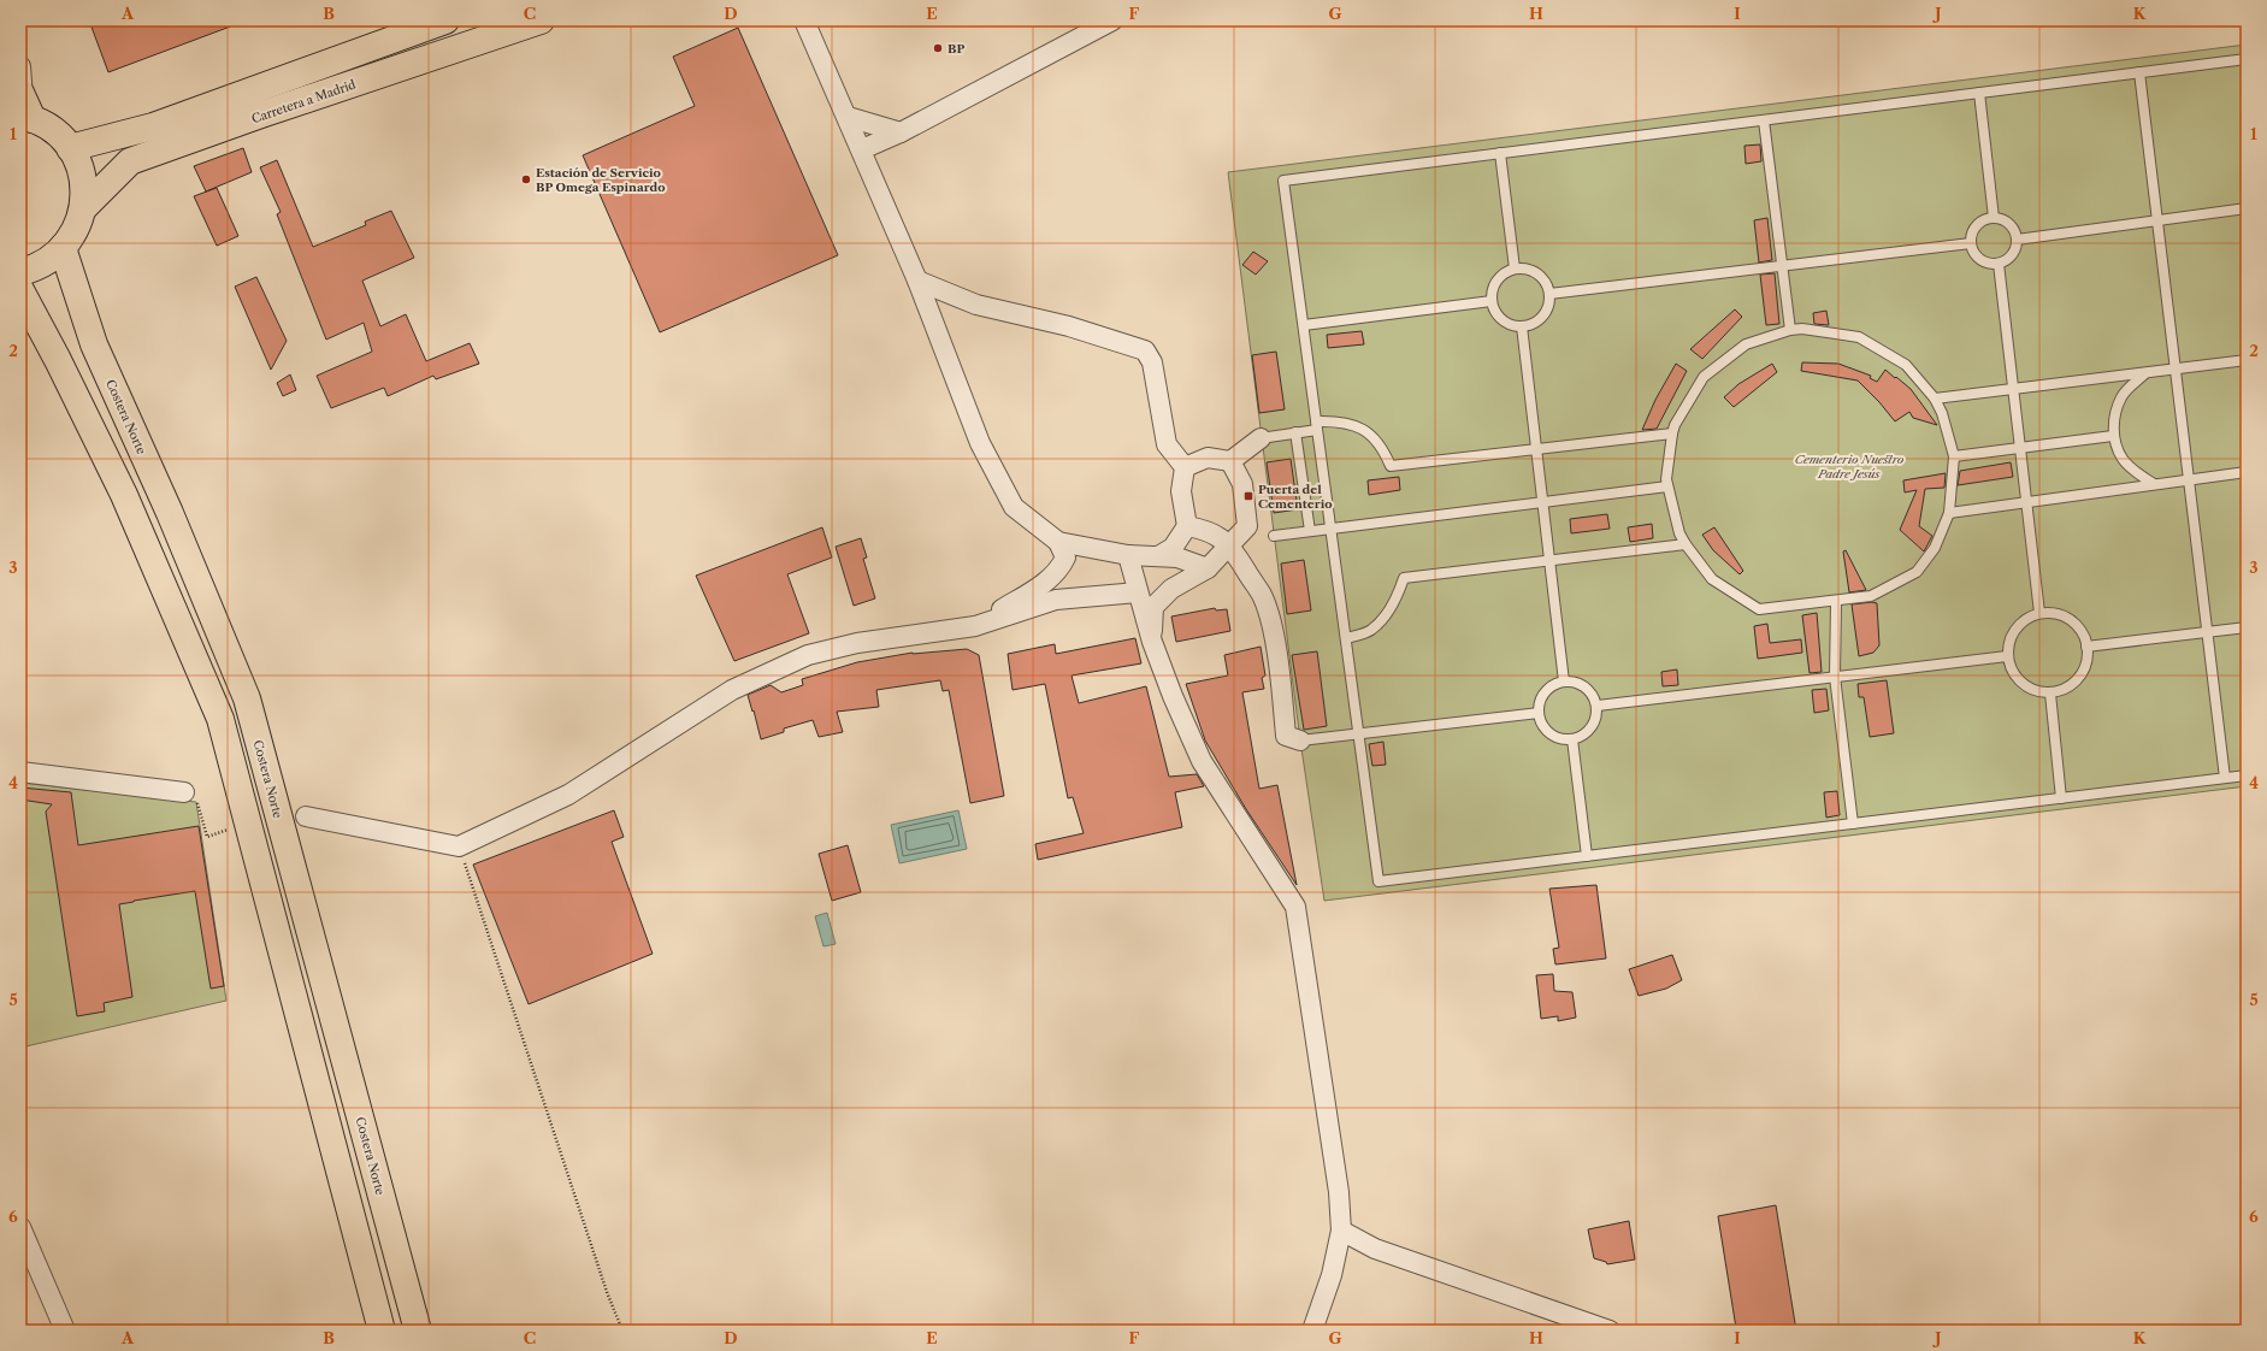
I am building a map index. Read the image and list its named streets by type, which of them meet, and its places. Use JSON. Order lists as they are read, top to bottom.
{
  "streets": {
    "main road": ["Carretera a Madrid", "Costera Norte"]
  },
  "parks": ["Cementerio Nuestro Padre Jesús"],
  "places": {
    "other": ["BP", "Estación de Servicio BP Omega Espinardo"],
    "transit": ["Puerta del Cementerio"]
  },
  "grid": {
    "columns": [
      "A",
      "B",
      "C",
      "D",
      "E",
      "F",
      "G",
      "H",
      "I",
      "J",
      "K"
    ],
    "rows": [
      "1",
      "2",
      "3",
      "4",
      "5",
      "6"
    ]
  }
}
